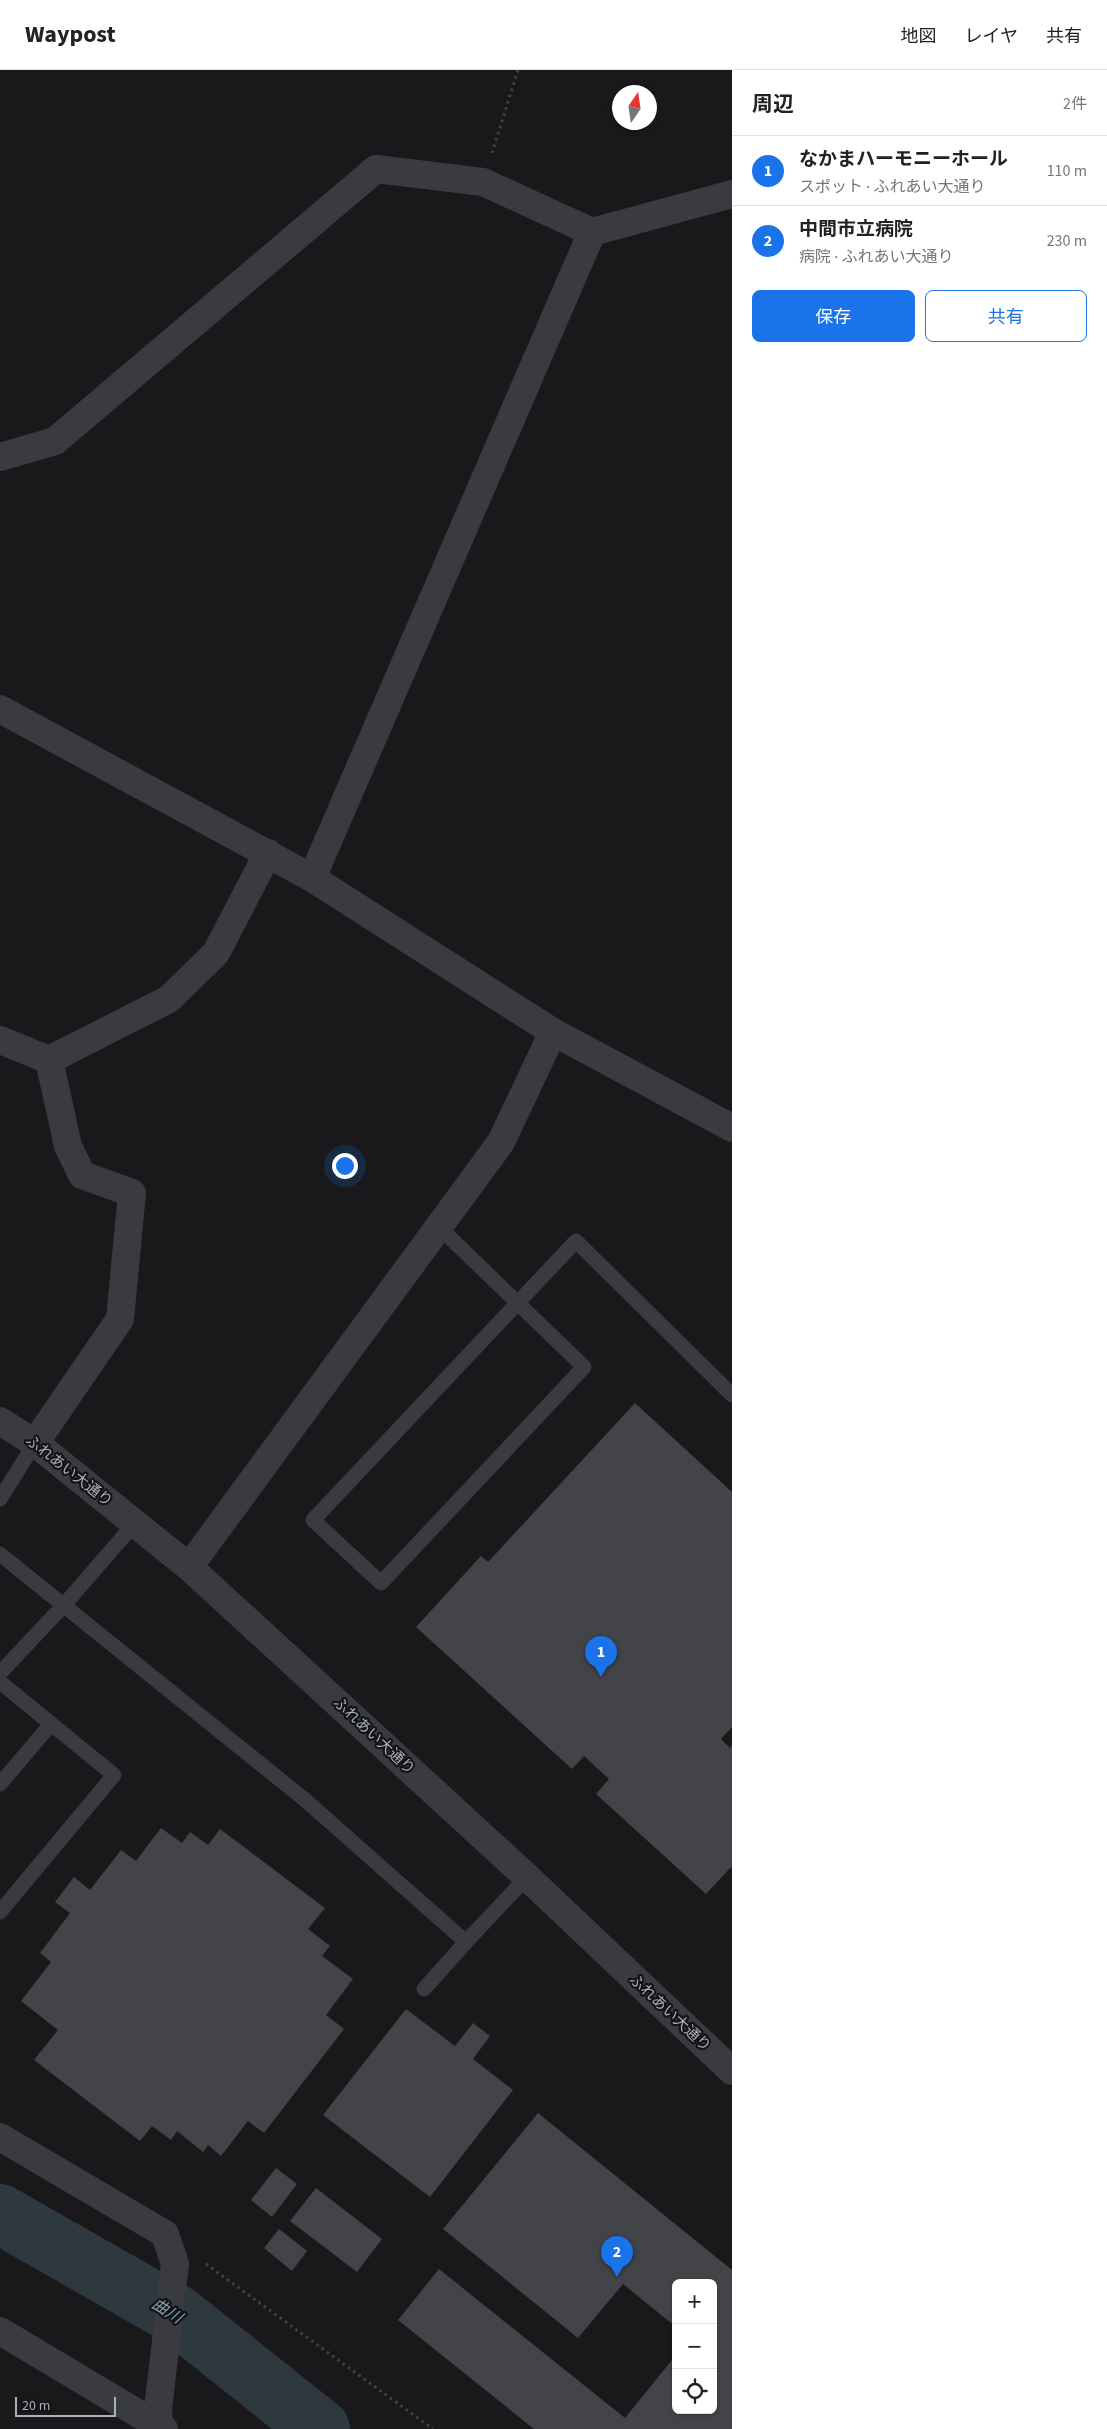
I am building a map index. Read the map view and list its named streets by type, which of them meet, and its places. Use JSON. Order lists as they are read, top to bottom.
{
  "streets": {
    "street": ["ふれあい大通り"]
  },
  "water": ["曲川"],
  "scale_bar": "20 m",
  "north": "top",
  "page": {
    "header": "Waypost",
    "nav": ["地図", "レイヤ", "共有"],
    "heading": ["周辺", "2件"],
    "list": [
      {
        "mark": "1",
        "name": "なかまハーモニーホール",
        "note": "スポット · ふれあい大通り",
        "value": "110 m"
      },
      {
        "mark": "2",
        "name": "中間市立病院",
        "note": "病院 · ふれあい大通り",
        "value": "230 m"
      }
    ],
    "buttons": ["保存", "共有"],
    "pins": ["1", "2"],
    "map_buttons": ["+", "−"],
    "scale": "20 m"
  }
}
